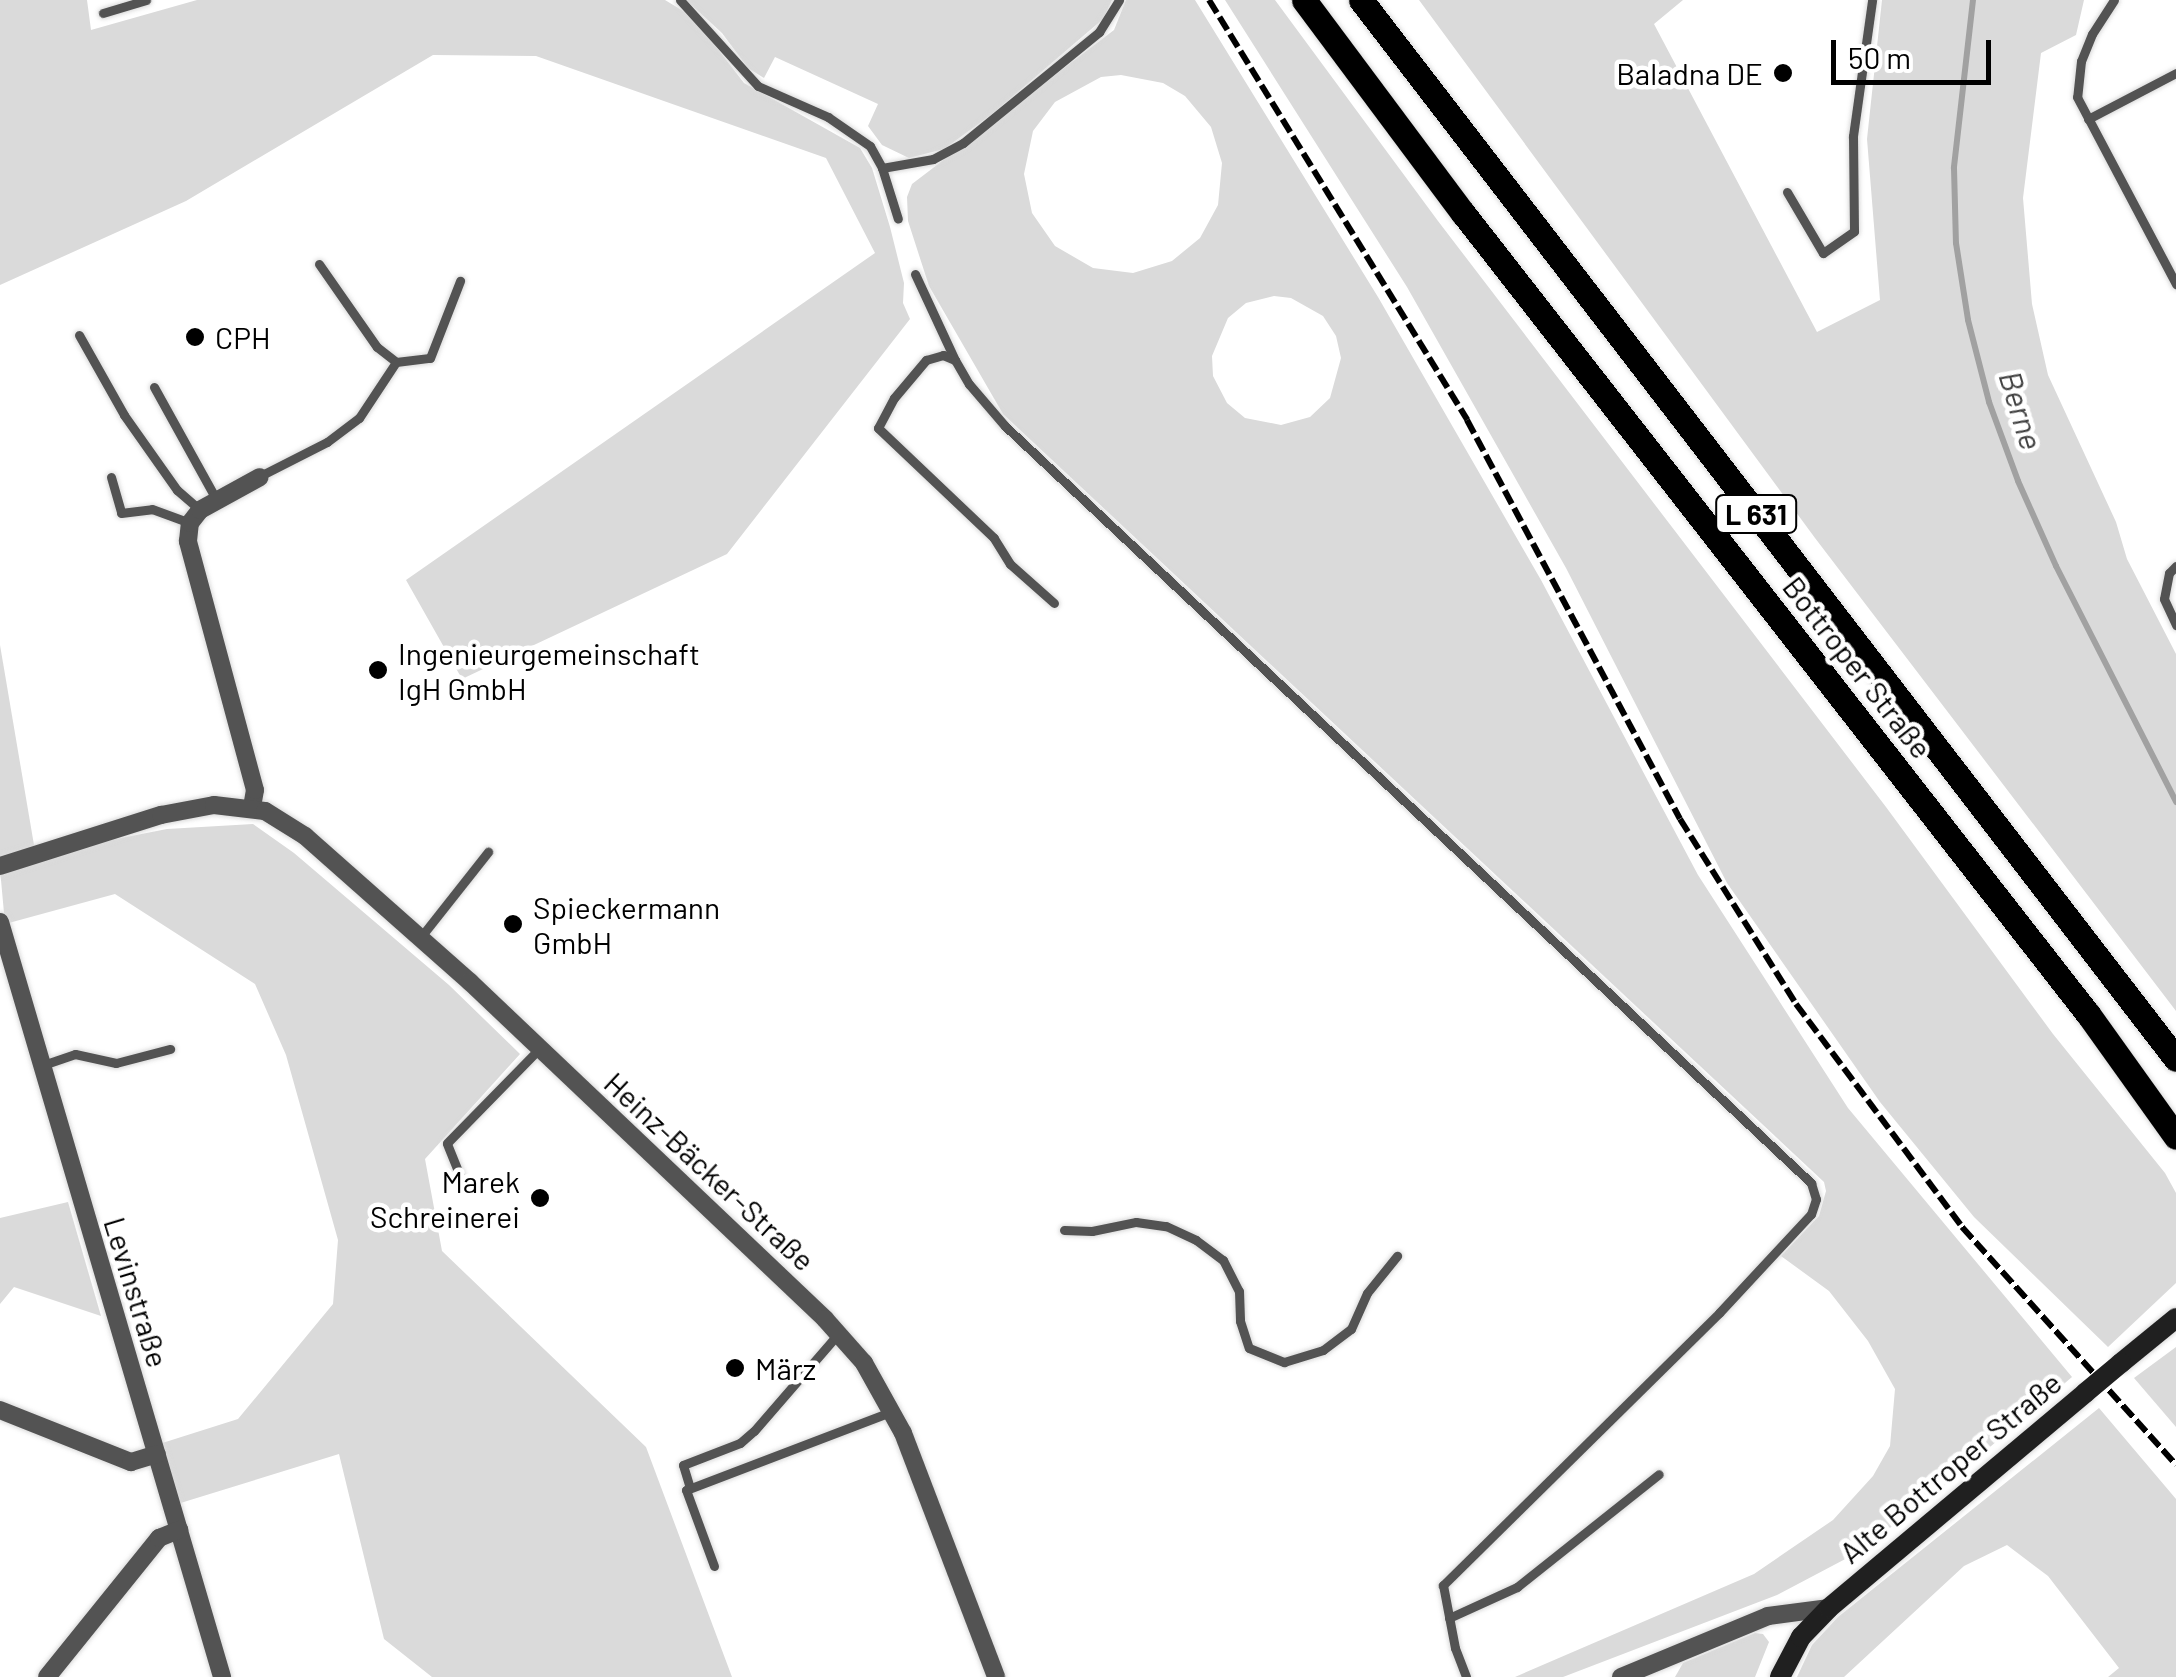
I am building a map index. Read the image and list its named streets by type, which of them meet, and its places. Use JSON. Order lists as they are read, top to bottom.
{
  "streets": {
    "main road": ["L 631", "Bottroper Straße"],
    "street": ["Heinz-Bäcker-Straße", "Levinstraße", "Alte Bottroper Straße"]
  },
  "water": ["Berne"],
  "places": [
    "Baladna DE",
    "CPH",
    "Ingenieurgemeinschaft IgH GmbH",
    "Spieckermann GmbH",
    "Marek Schreinerei",
    "März"
  ],
  "scale_bar": "50 m"
}
